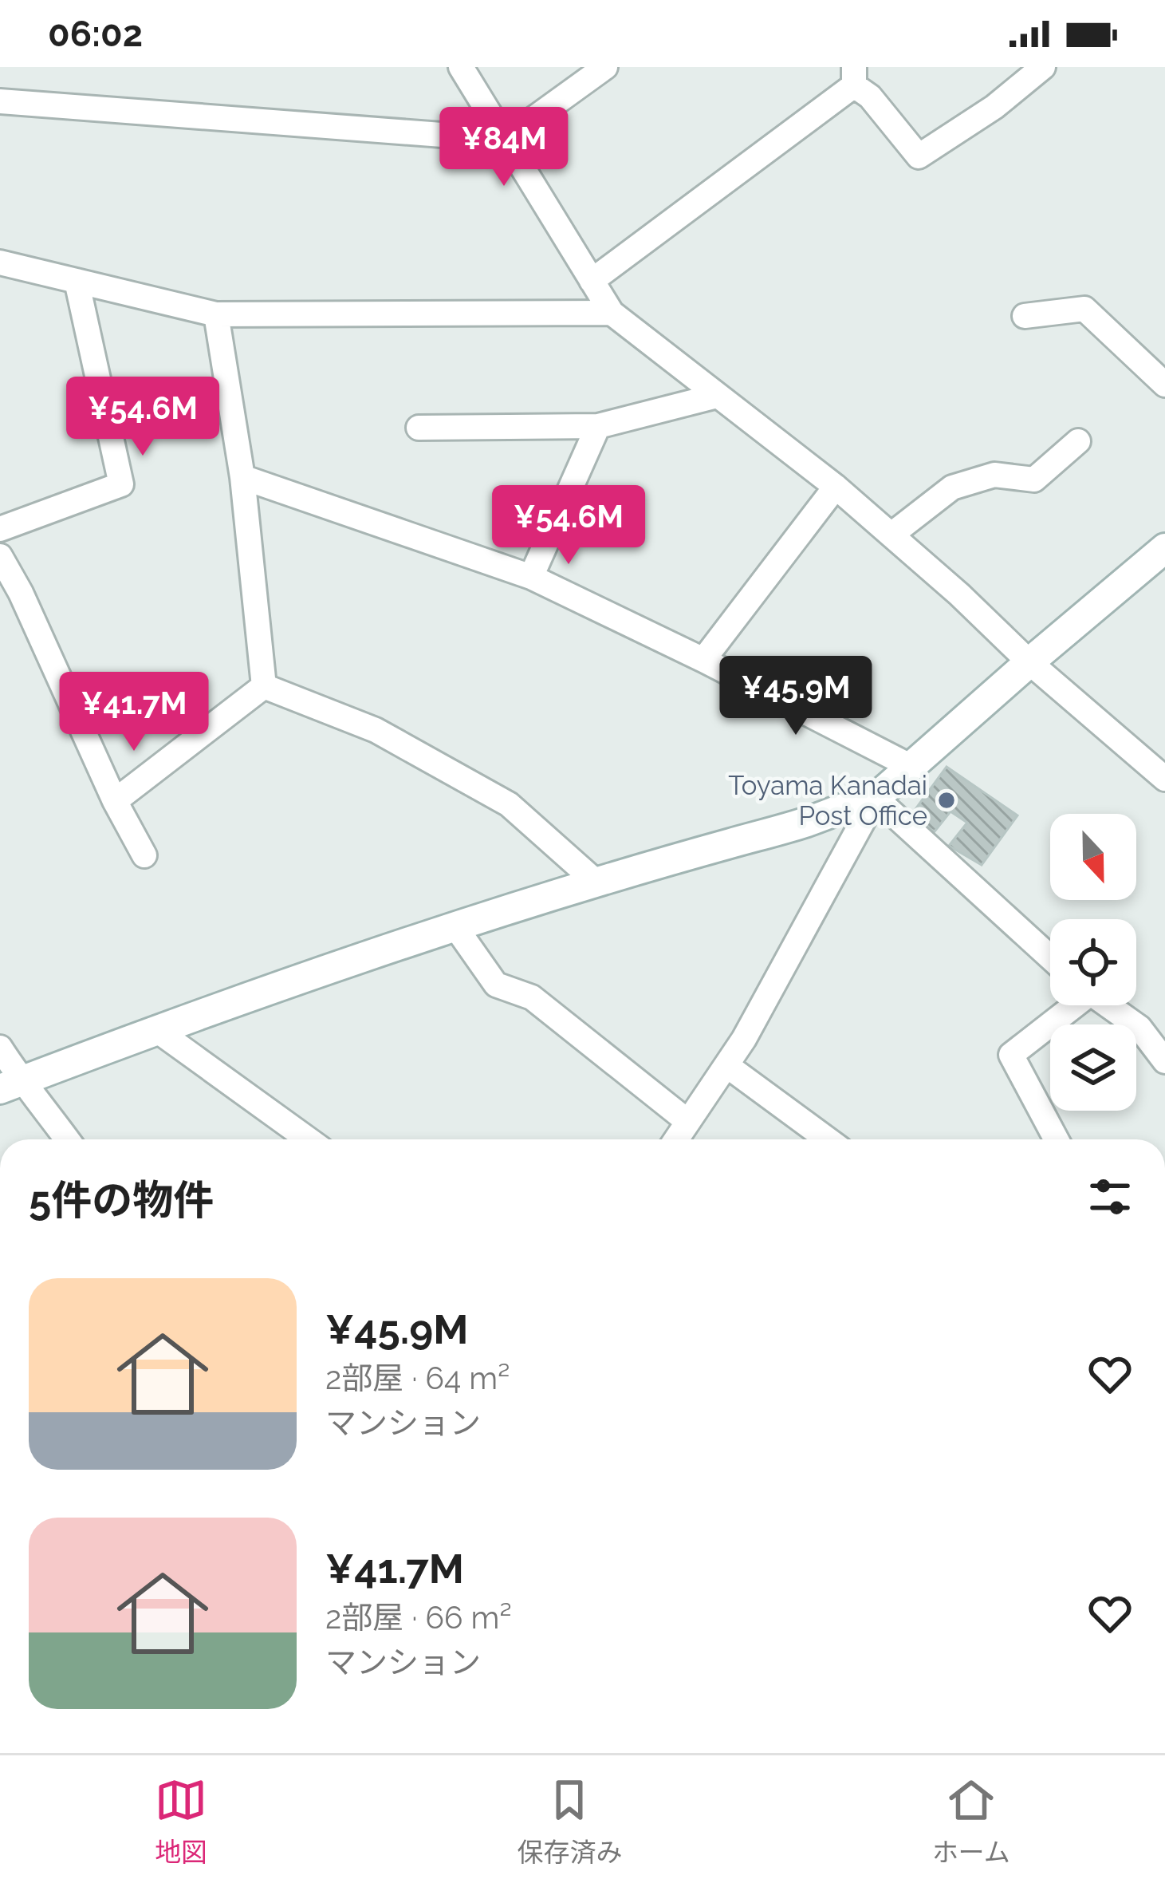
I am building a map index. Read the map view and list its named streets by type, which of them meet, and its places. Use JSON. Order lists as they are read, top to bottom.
{
  "places": ["Toyama Kanadai Post Office"],
  "north": "bottom",
  "page": {
    "status": "06:02",
    "price": [
      "¥84M",
      "¥54.6M",
      "¥54.6M",
      "¥45.9M",
      "¥41.7M"
    ],
    "heading": "5件の物件",
    "list": [
      {
        "name": "¥45.9M",
        "note": "2部屋 · 64 m² · マンション"
      },
      {
        "name": "¥41.7M",
        "note": "2部屋 · 66 m² · マンション"
      }
    ],
    "tabs": ["地図", "保存済み", "ホーム"]
  }
}
